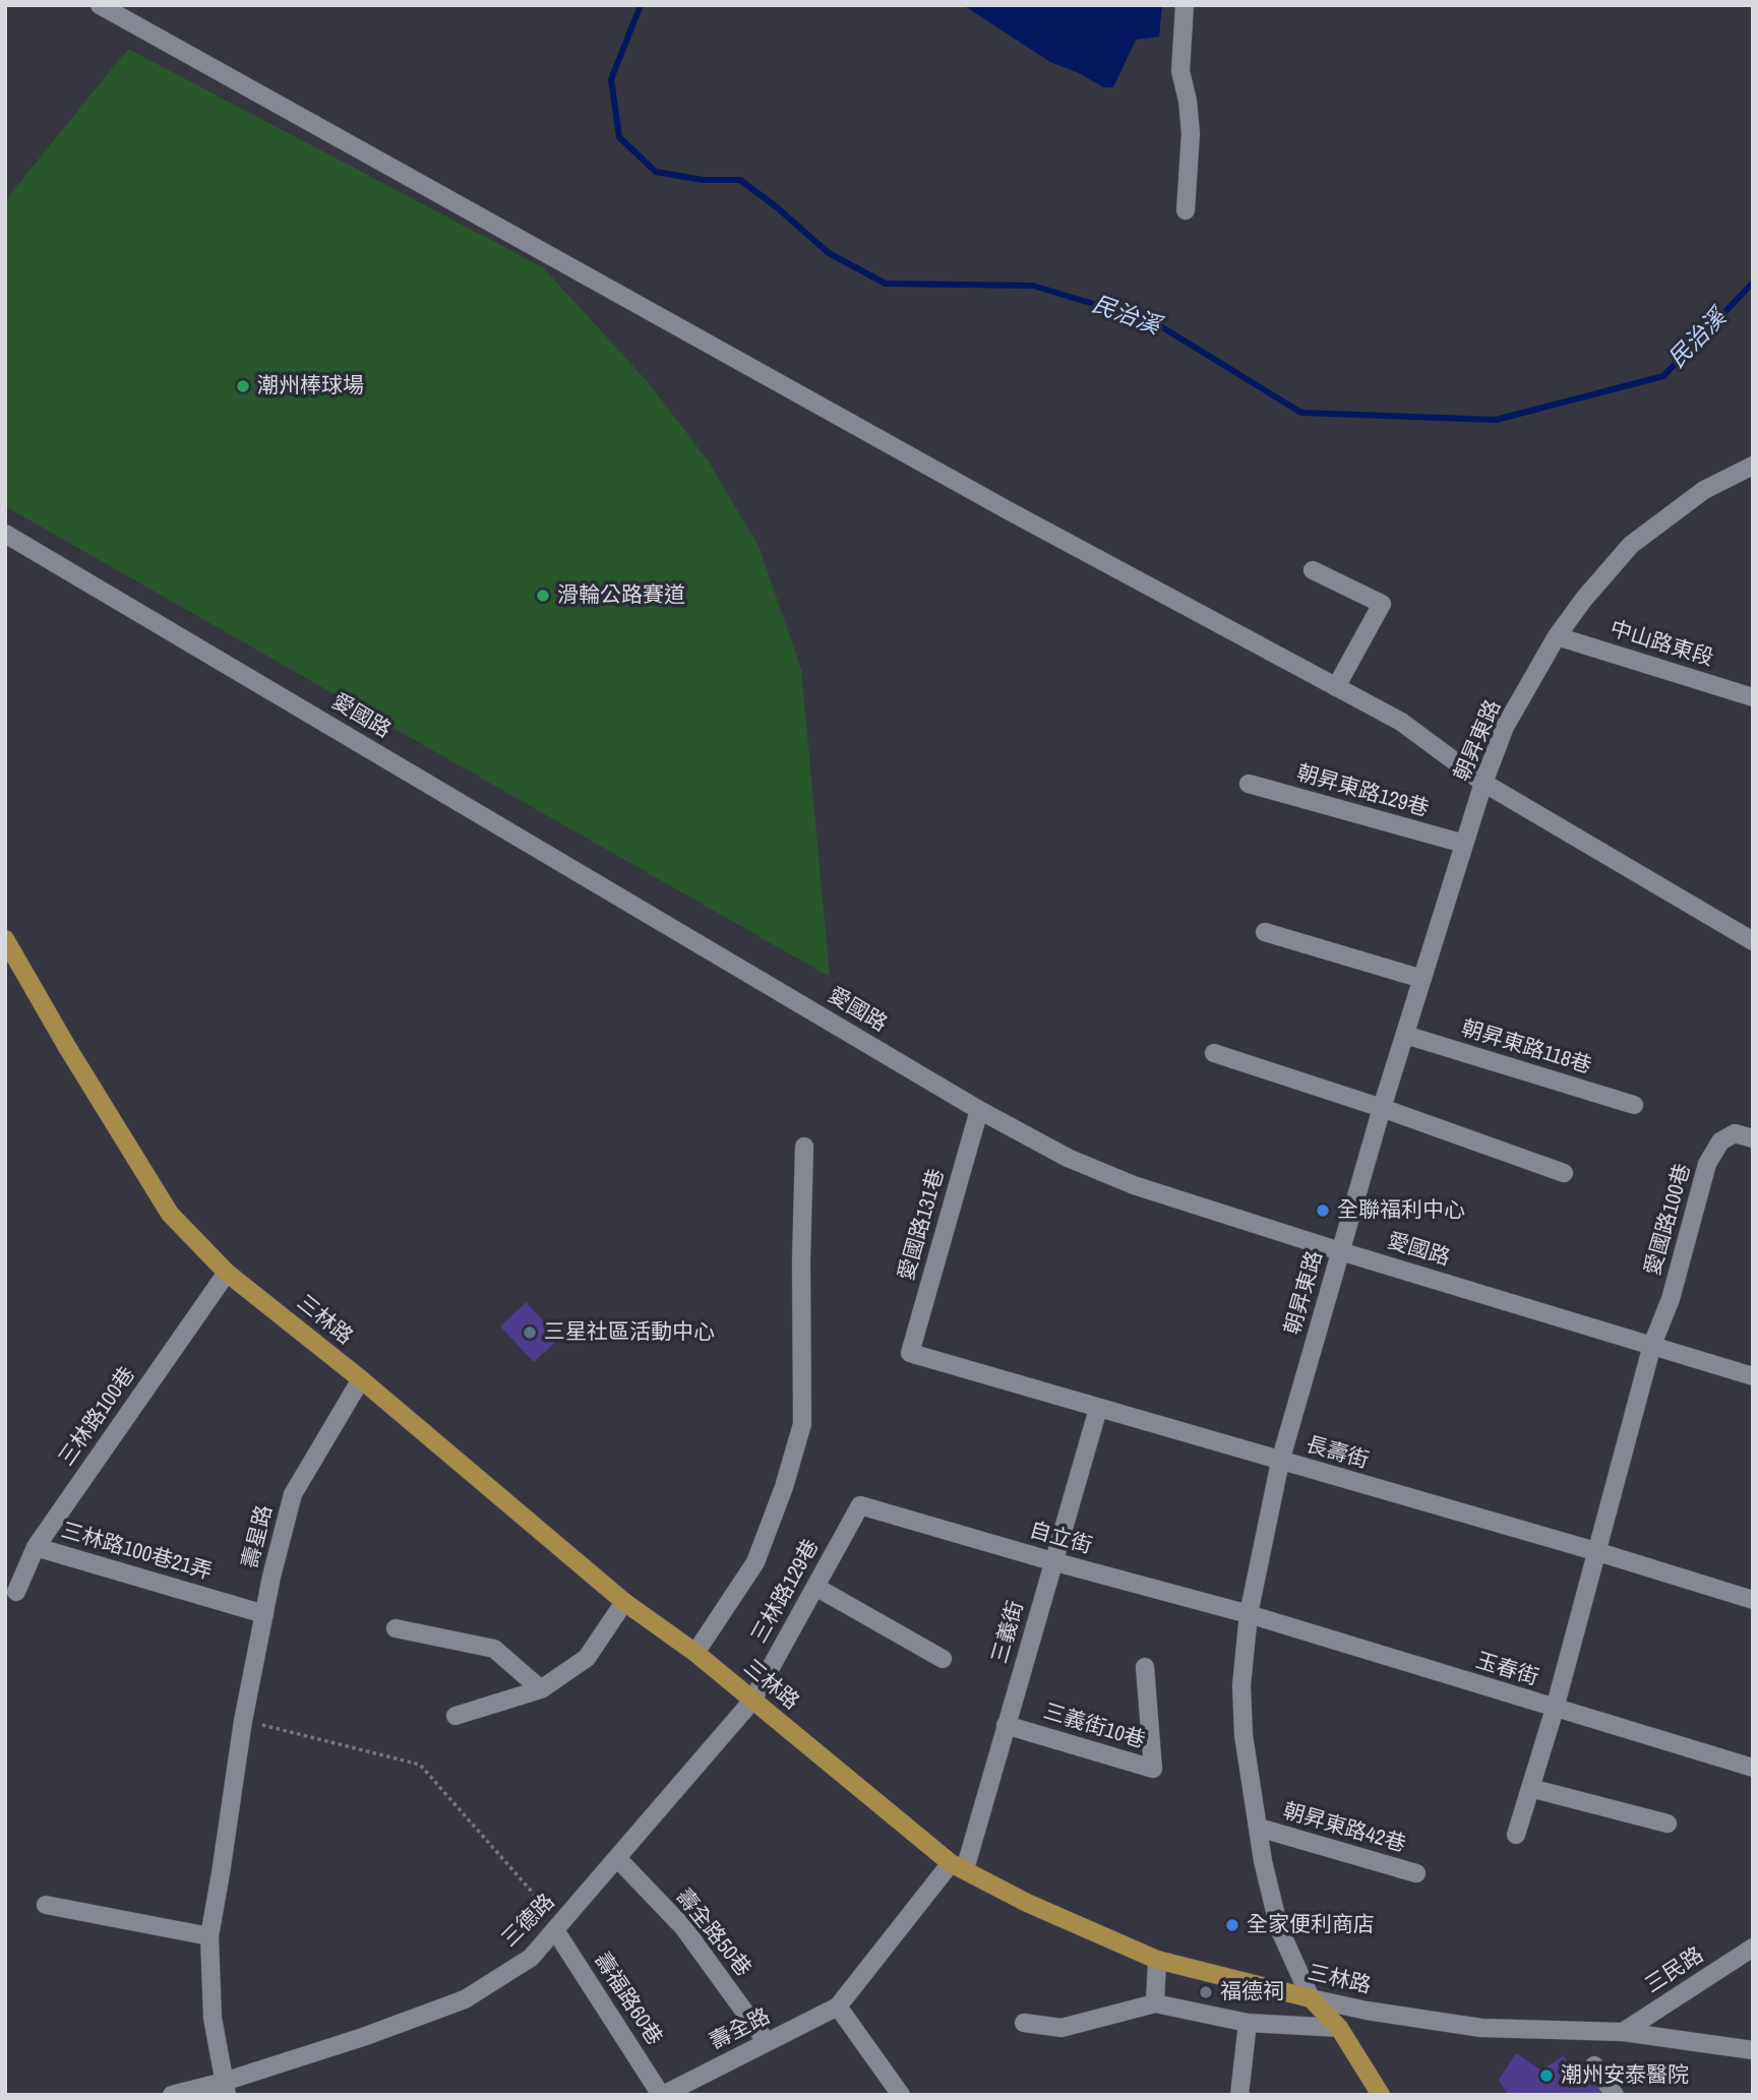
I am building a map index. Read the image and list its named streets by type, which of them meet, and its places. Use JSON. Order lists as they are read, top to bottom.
{
  "streets": {
    "main road": ["朝昇東路", "三林路"],
    "street": [
      "中山路東段",
      "愛國路",
      "朝昇東路129巷",
      "朝昇東路118巷",
      "愛國路100巷",
      "愛國路131巷",
      "三林路100巷",
      "長壽街",
      "壽星路",
      "自立街",
      "三林路100巷21弄",
      "三林路129巷",
      "三義街",
      "玉春街",
      "三義街10巷",
      "朝昇東路42巷",
      "三德路",
      "壽全路50巷",
      "三民路",
      "壽福路60巷",
      "壽全路"
    ]
  },
  "crossings": [
    ["中山路東段", "朝昇東路"],
    ["愛國路", "朝昇東路"],
    ["愛國路", "愛國路100巷"],
    ["愛國路", "愛國路131巷"],
    ["朝昇東路", "朝昇東路129巷"],
    ["朝昇東路", "朝昇東路118巷"],
    ["朝昇東路", "三林路"],
    ["朝昇東路", "長壽街"],
    ["朝昇東路", "自立街"],
    ["朝昇東路", "玉春街"],
    ["朝昇東路", "朝昇東路42巷"],
    ["愛國路131巷", "長壽街"],
    ["三林路", "三林路100巷"],
    ["三林路", "壽星路"],
    ["三林路", "三林路129巷"],
    ["三林路", "三義街"],
    ["三林路", "三德路"],
    ["三林路", "三民路"],
    ["三林路", "壽全路"],
    ["三林路100巷", "三林路100巷21弄"],
    ["長壽街", "三義街"],
    ["壽星路", "三林路100巷21弄"],
    ["自立街", "三林路129巷"],
    ["自立街", "三義街"],
    ["自立街", "玉春街"],
    ["三林路129巷", "三德路"],
    ["三義街", "三義街10巷"],
    ["三義街", "壽全路"],
    ["三德路", "壽全路50巷"],
    ["三德路", "壽福路60巷"],
    ["壽全路50巷", "壽全路"],
    ["壽福路60巷", "壽全路"]
  ],
  "water": ["民治溪"],
  "places": [
    "潮州棒球場",
    "滑輪公路賽道",
    "全聯福利中心",
    "三星社區活動中心",
    "全家便利商店",
    "福德祠",
    "潮州安泰醫院"
  ]
}
